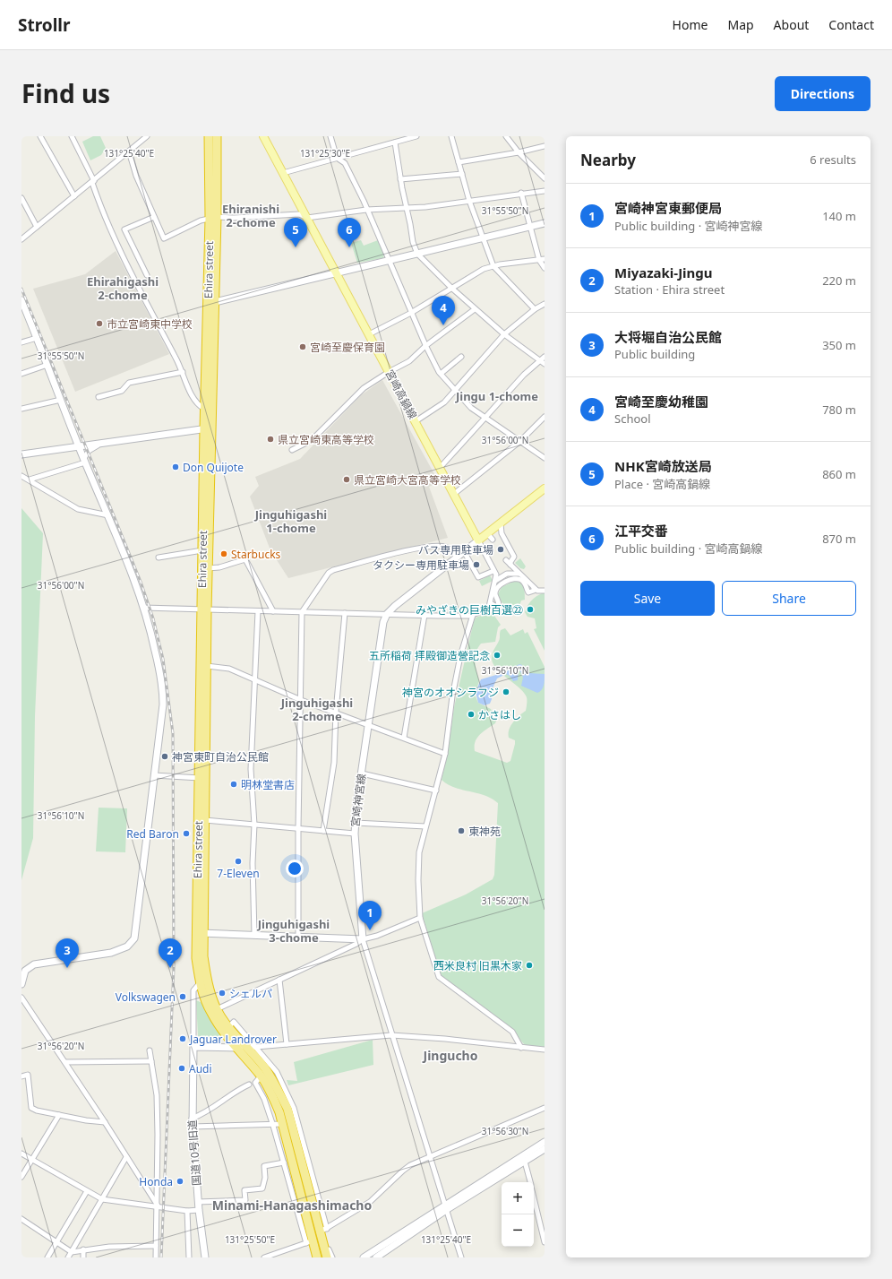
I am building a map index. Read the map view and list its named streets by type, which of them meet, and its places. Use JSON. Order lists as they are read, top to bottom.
{
  "streets": {
    "highway": ["Ehira street"],
    "main road": ["宮崎高鍋線"],
    "street": ["宮崎神宮線", "国道10号旧道"]
  },
  "districts": [
    "Ehiranishi 2-chome",
    "Ehirahigashi 2-chome",
    "Jingu 1-chome",
    "Jinguhigashi 1-chome",
    "Jinguhigashi 2-chome",
    "Jinguhigashi 3-chome",
    "Jingucho",
    "Minami-Hanagashimacho"
  ],
  "places": [
    "市立宮崎東中学校",
    "宮崎至慶保育園",
    "県立宮崎東高等学校",
    "Don Quijote",
    "県立宮崎大宮高等学校",
    "バス専用駐車場",
    "Starbucks",
    "タクシー専用駐車場",
    "みやざきの巨樹百選㉒",
    "五所稲荷 拝殿御造營記念",
    "神宮のオオシラフジ",
    "かさはし",
    "神宮東町自治公民館",
    "明林堂書店",
    "東神苑",
    "Red Baron",
    "7-Eleven",
    "西米良村 旧黒木家",
    "シェルパ",
    "Volkswagen",
    "Jaguar Landrover",
    "Audi",
    "Honda"
  ],
  "page": {
    "header": "Strollr",
    "nav": [
      "Home",
      "Map",
      "About",
      "Contact"
    ],
    "title": "Find us",
    "buttons": [
      "Directions",
      ["Save", "Share"]
    ],
    "heading": ["Nearby", "6 results"],
    "list": [
      {
        "mark": "1",
        "name": "宮崎神宮東郵便局",
        "note": "Public building · 宮崎神宮線",
        "value": "140 m"
      },
      {
        "mark": "2",
        "name": "Miyazaki-Jingu",
        "note": "Station · Ehira street",
        "value": "220 m"
      },
      {
        "mark": "3",
        "name": "大将堀自治公民館",
        "note": "Public building",
        "value": "350 m"
      },
      {
        "mark": "4",
        "name": "宮崎至慶幼稚園",
        "note": "School",
        "value": "780 m"
      },
      {
        "mark": "5",
        "name": "NHK宮崎放送局",
        "note": "Place · 宮崎高鍋線",
        "value": "860 m"
      },
      {
        "mark": "6",
        "name": "江平交番",
        "note": "Public building · 宮崎高鍋線",
        "value": "870 m"
      }
    ],
    "pins": [
      "5",
      "6",
      "4",
      "1",
      "2",
      "3"
    ],
    "map_buttons": ["+", "−"]
  },
  "coordinates": [
    "131°25'40\"E",
    "131°25'30\"E",
    "31°55'50\"N",
    "31°56'00\"N",
    "31°56'10\"N",
    "31°56'20\"N",
    "31°56'30\"N",
    "131°25'50\"E"
  ]
}
